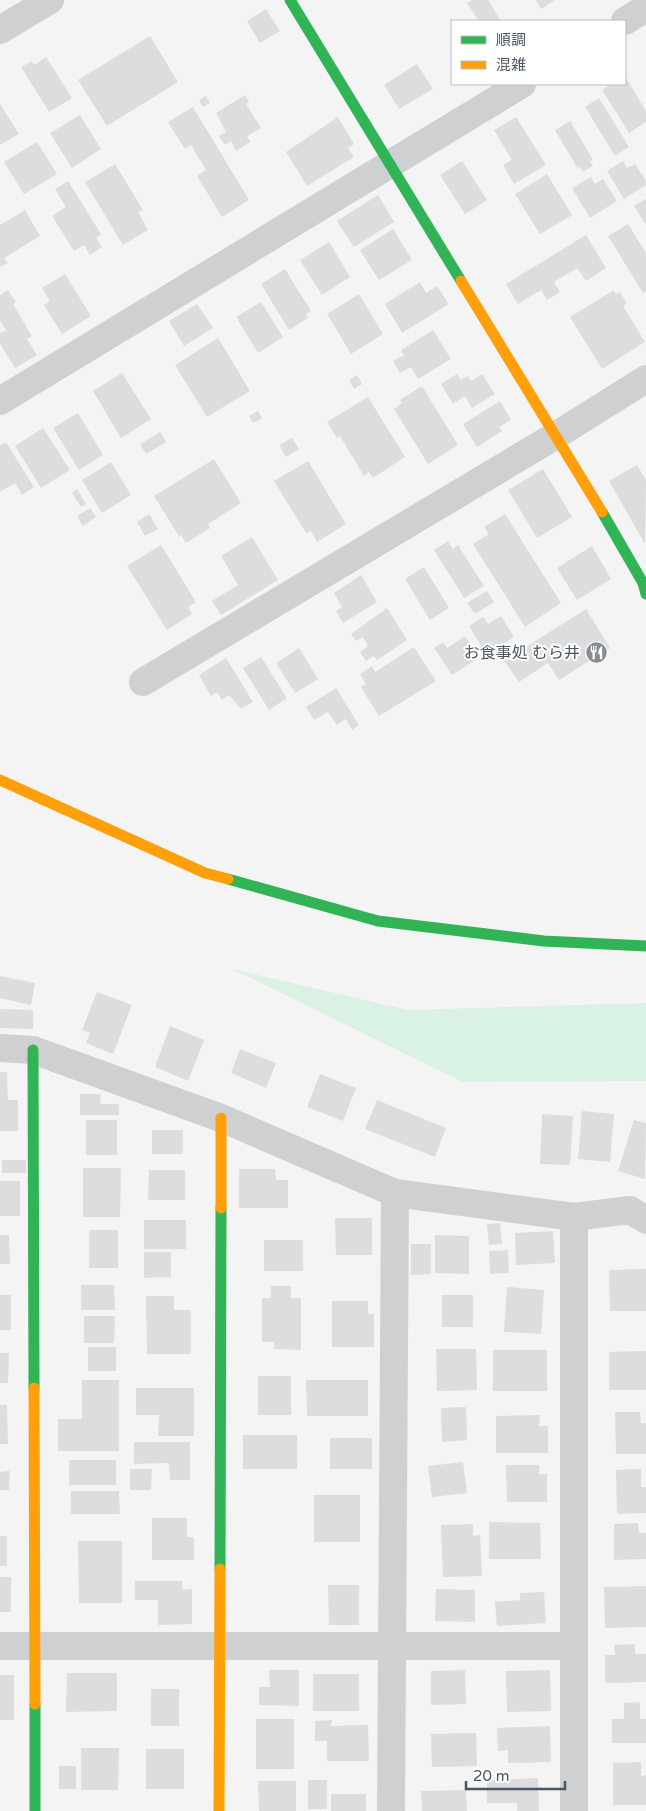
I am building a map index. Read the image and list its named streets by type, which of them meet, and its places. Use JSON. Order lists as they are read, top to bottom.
{
  "places": {
    "restaurant": ["お食事処 むら井"]
  },
  "legend": ["順調", "混雑"],
  "scale_bar": "20 m"
}
